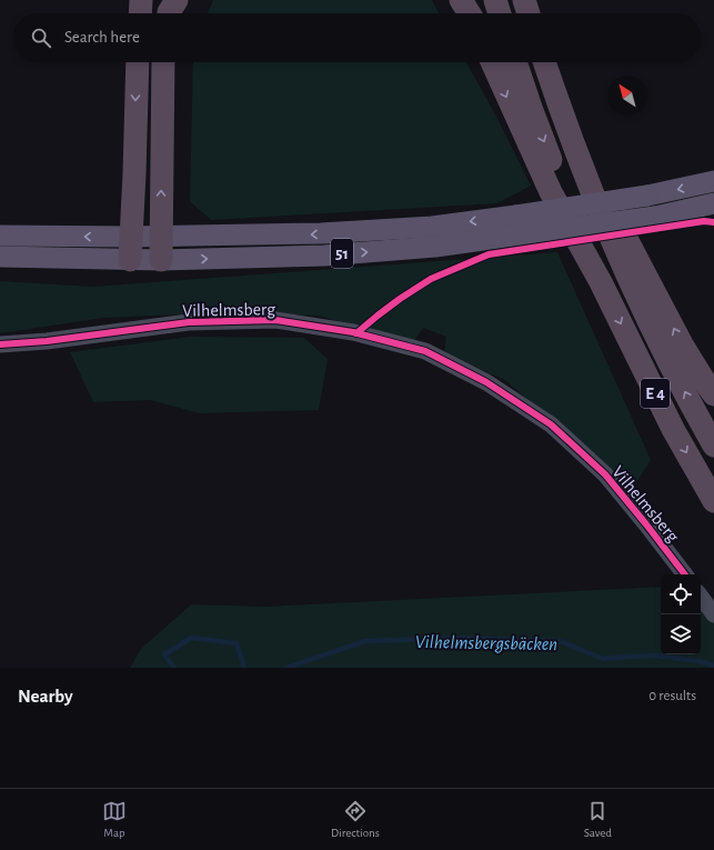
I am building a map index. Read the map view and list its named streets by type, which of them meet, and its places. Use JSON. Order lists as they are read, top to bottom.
{
  "streets": {
    "highway": ["E 4"],
    "main road": ["51"],
    "street": ["Vilhelmsberg"]
  },
  "water": ["Vilhelmsbergsbäcken"],
  "north": "top left",
  "page": {
    "search": "Search here",
    "heading": ["Nearby", "0 results"],
    "nav": ["Map", "Directions", "Saved"]
  }
}
